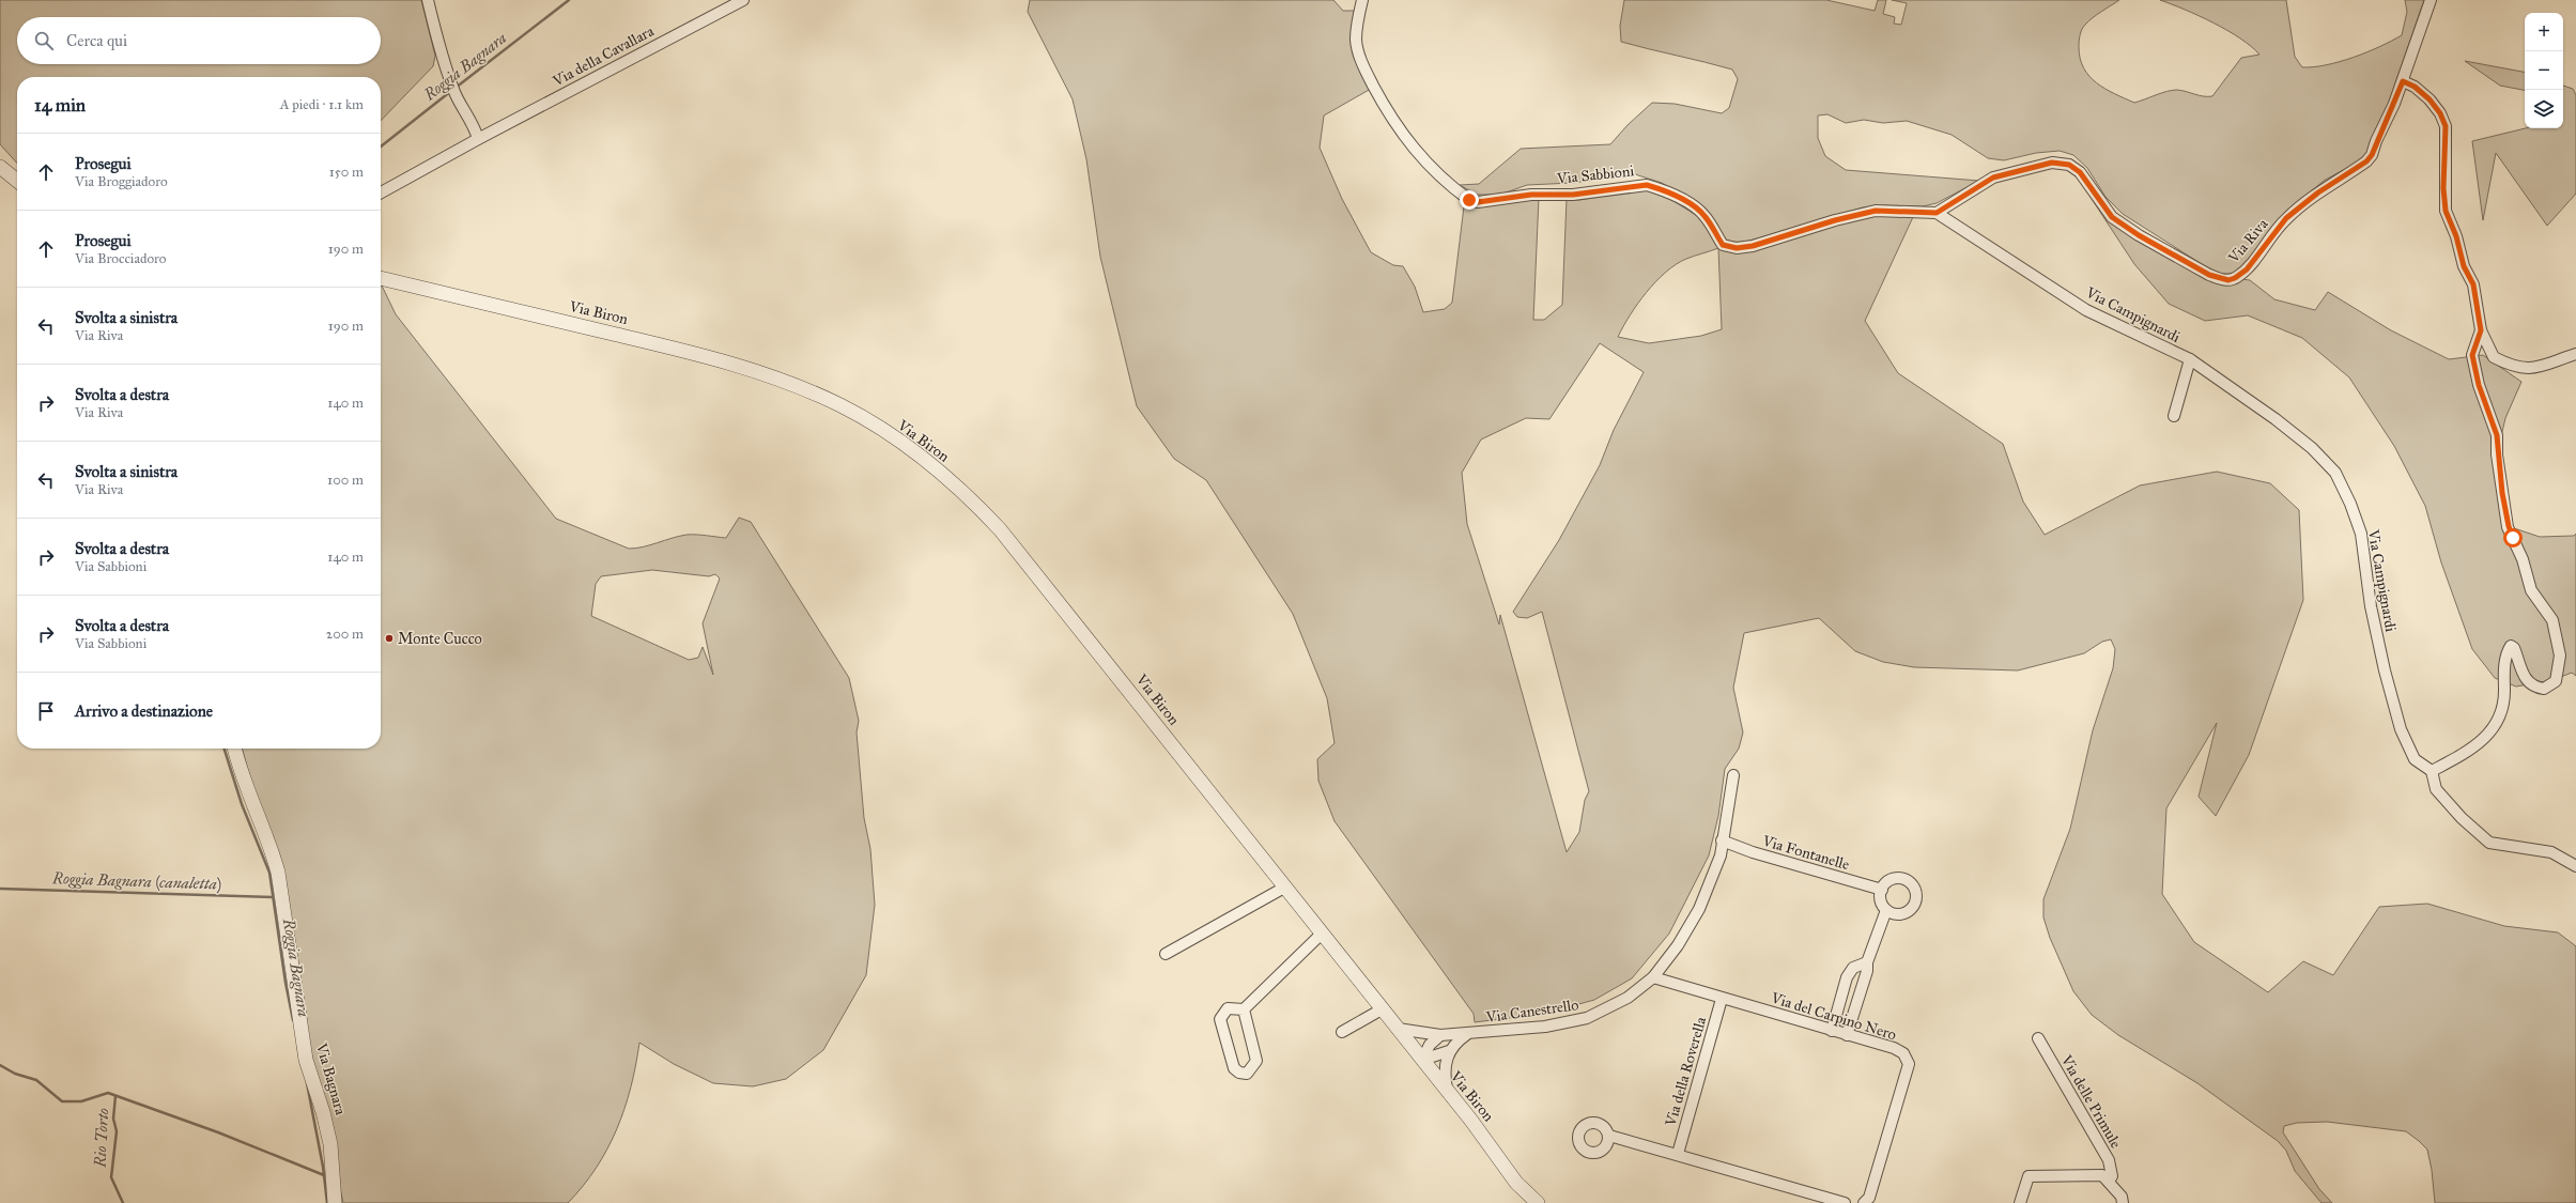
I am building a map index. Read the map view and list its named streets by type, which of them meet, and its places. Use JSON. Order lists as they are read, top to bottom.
{
  "streets": {
    "street": [
      "Via della Cavallara",
      "Via Sabbioni",
      "Via Riva",
      "Via Biron",
      "Via Campignardi",
      "Via Fontanelle",
      "Via Canestrello",
      "Via del Carpino Nero",
      "Via della Roverella",
      "Via Bagnara",
      "Via delle Primule"
    ]
  },
  "crossings": [
    ["Via Sabbioni", "Via Riva"],
    ["Via Sabbioni", "Via Campignardi"],
    ["Via Riva", "Via Campignardi"],
    ["Via Biron", "Via Canestrello"],
    ["Via Fontanelle", "Via Canestrello"],
    ["Via Canestrello", "Via del Carpino Nero"],
    ["Via del Carpino Nero", "Via della Roverella"]
  ],
  "water": ["Roggia Bagnara", "Roggia Bagnara (canaletta)", "Rio Torto"],
  "places": ["Monte Cucco"],
  "page": {
    "map_buttons": ["+", "−"],
    "search": "Cerca qui",
    "heading": ["14 min", "A piedi · 1.1 km"],
    "list": [
      ["Prosegui", "Via Broggiadoro", "150 m"],
      ["Prosegui", "Via Brocciadoro", "190 m"],
      ["Svolta a sinistra", "Via Riva", "190 m"],
      ["Svolta a destra", "Via Riva", "140 m"],
      ["Svolta a sinistra", "Via Riva", "100 m"],
      ["Svolta a destra", "Via Sabbioni", "140 m"],
      ["Svolta a destra", "Via Sabbioni", "200 m"],
      "Arrivo a destinazione"
    ]
  }
}
